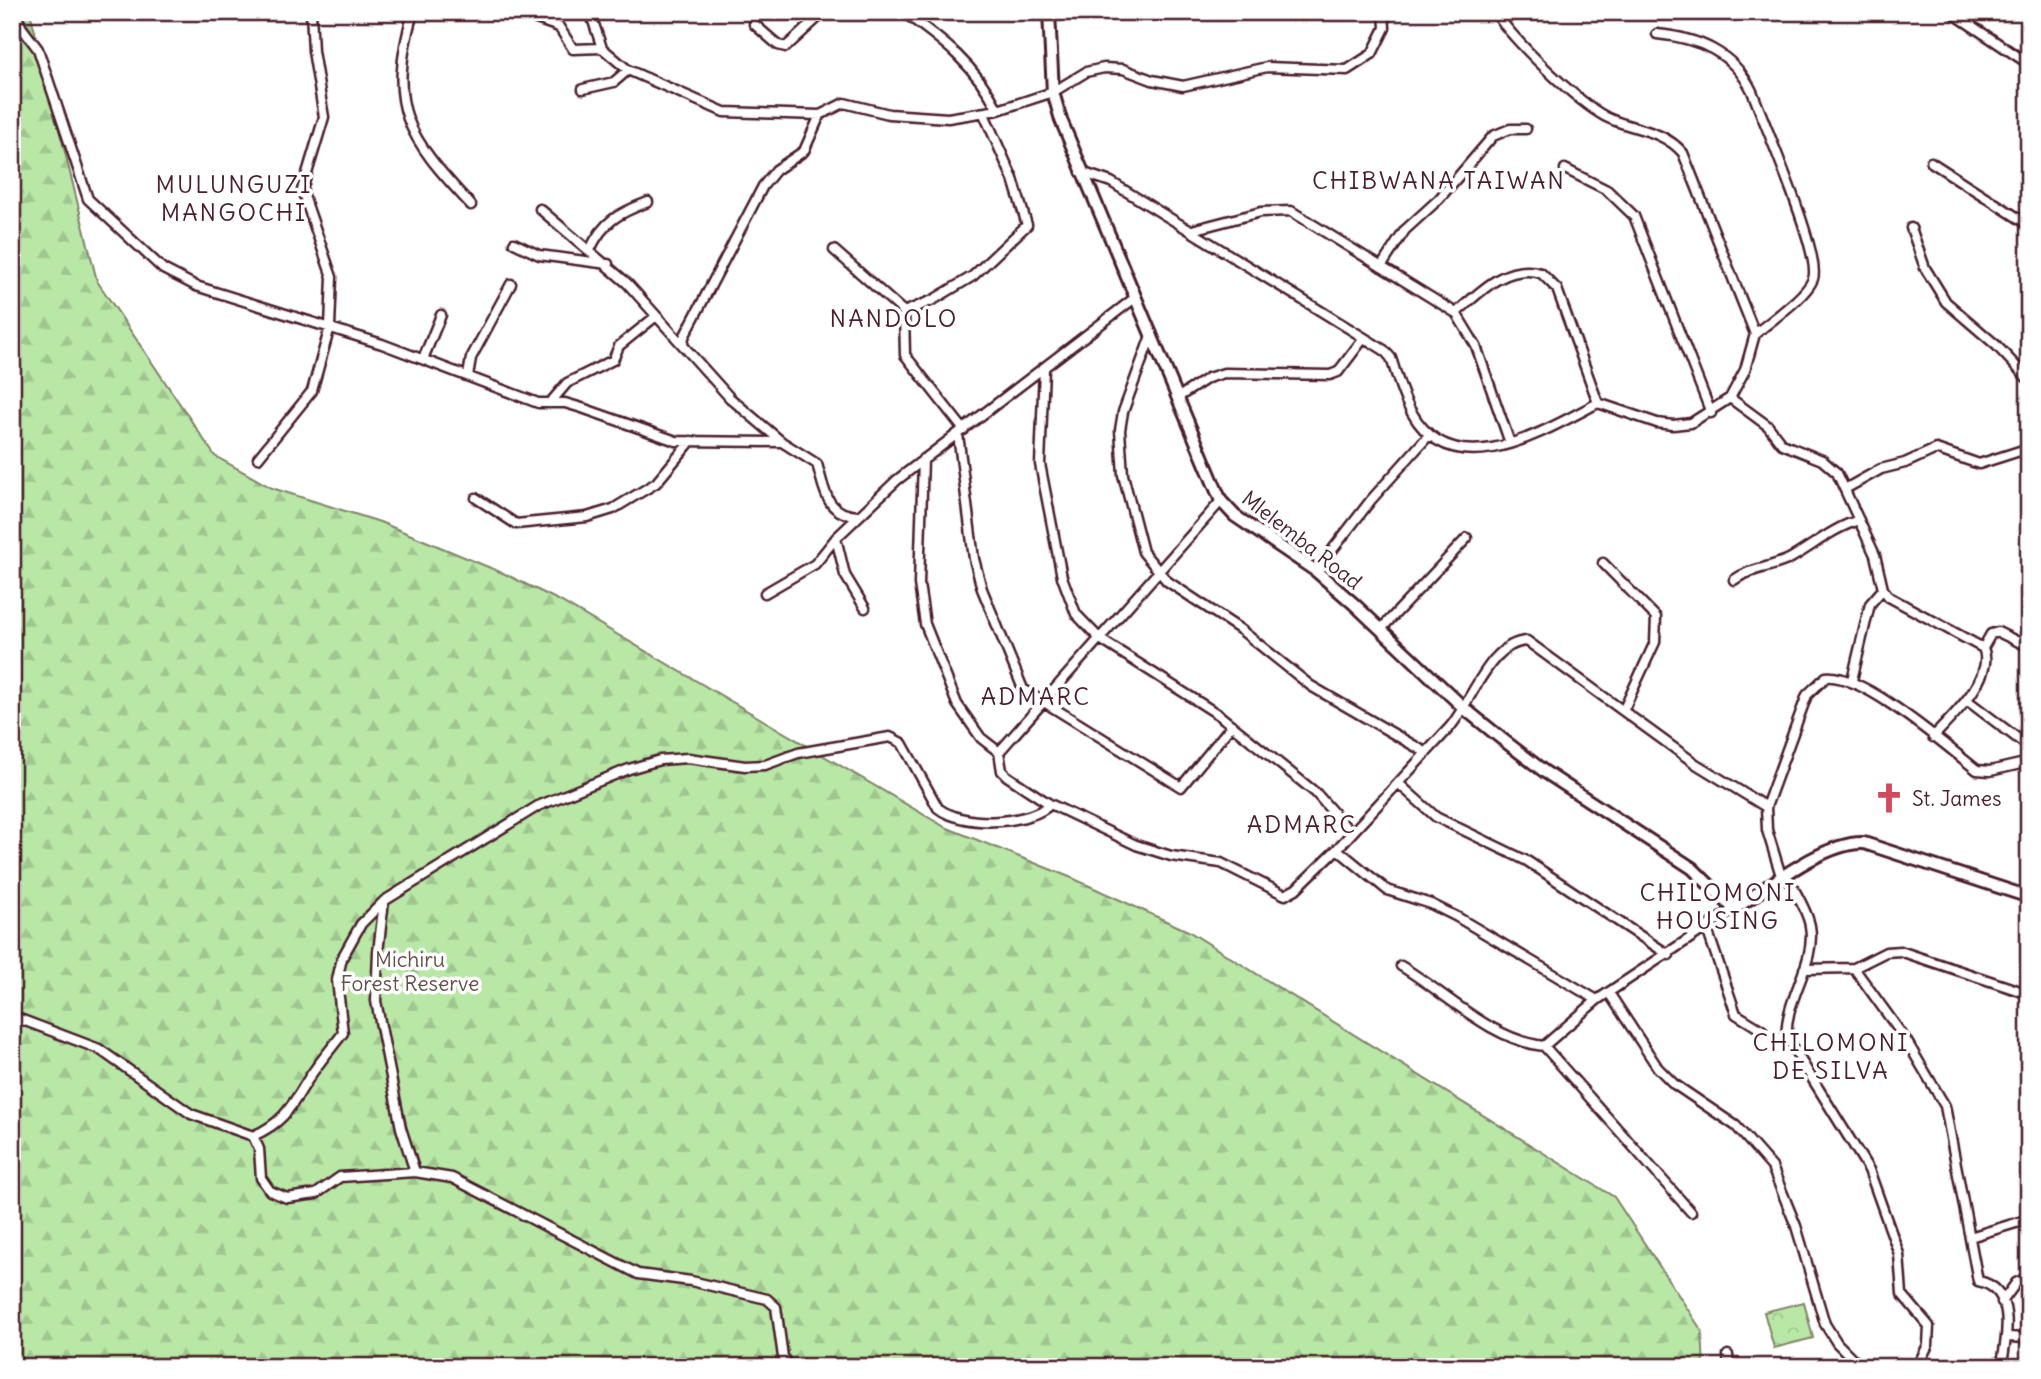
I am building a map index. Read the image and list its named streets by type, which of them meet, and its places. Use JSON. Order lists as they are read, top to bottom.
{
  "streets": {
    "street": ["Mlelemba Road"]
  },
  "districts": [
    "CHIBWANA TAIWAN",
    "MULUNGUZI MANGOCHI",
    "NANDOLO",
    "ADMARC",
    "ADMARC",
    "CHILOMONI HOUSING",
    "CHILOMONI DE SILVA"
  ],
  "parks": ["Michiru Forest Reserve"],
  "places": {
    "church": ["St. James"]
  }
}
